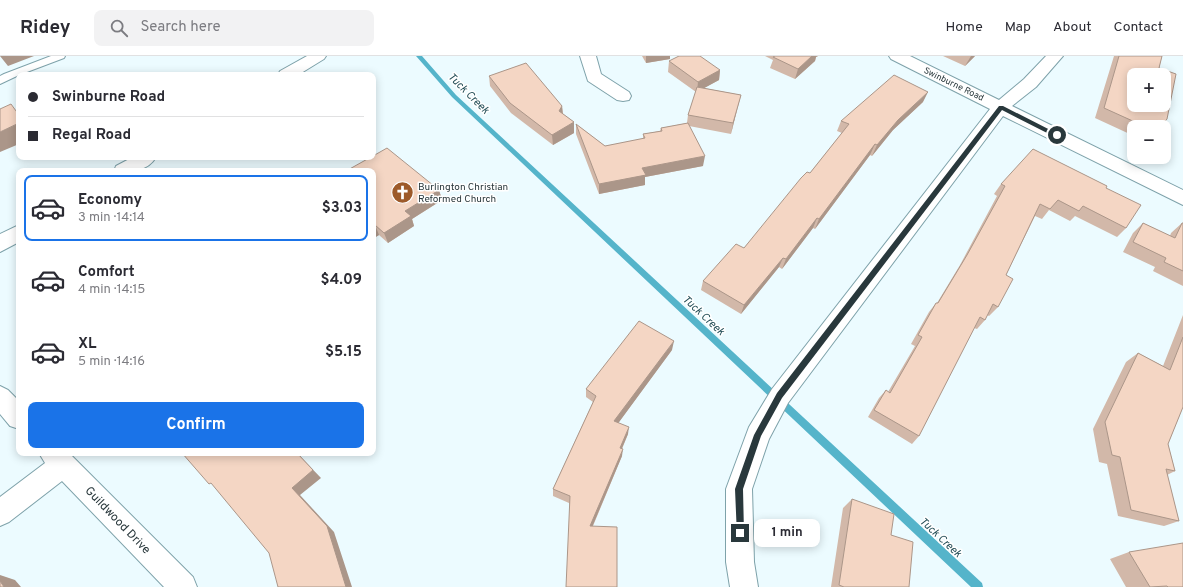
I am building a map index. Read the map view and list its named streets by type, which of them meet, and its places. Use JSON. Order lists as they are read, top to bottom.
{
  "streets": {
    "street": ["Swinburne Road", "Guildwood Drive"]
  },
  "water": ["Tuck Creek"],
  "places": {
    "church": ["Burlington Christian Reformed Church"]
  },
  "page": {
    "header": "Ridey",
    "search": "Search here",
    "nav": [
      "Home",
      "Map",
      "About",
      "Contact"
    ],
    "map_buttons": ["+", "−"],
    "banner": ["Swinburne Road", "Regal Road"],
    "list": [
      {
        "name": "Economy",
        "note": "3 min · 14:14",
        "value": "$3.03"
      },
      {
        "name": "Comfort",
        "note": "4 min · 14:15",
        "value": "$4.09"
      },
      {
        "name": "XL",
        "note": "5 min · 14:16",
        "value": "$5.15"
      }
    ],
    "buttons": "Confirm",
    "bubble": "1 min"
  }
}
